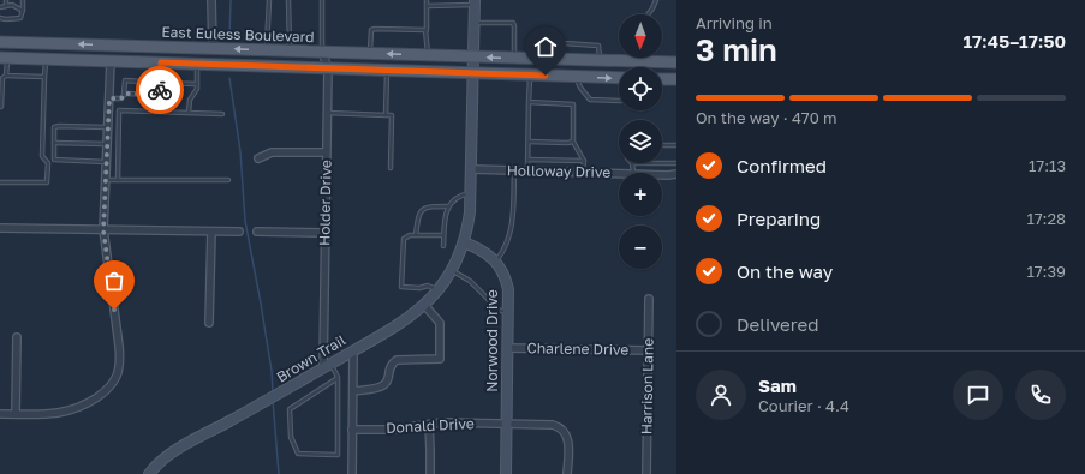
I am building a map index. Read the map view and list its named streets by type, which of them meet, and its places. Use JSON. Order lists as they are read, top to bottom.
{
  "streets": {
    "main road": ["East Euless Boulevard", "Norwood Drive", "Brown Trail"],
    "street": [
      "Holloway Drive",
      "Holder Drive",
      "Charlene Drive",
      "Harrison Lane",
      "Donald Drive"
    ]
  },
  "crossings": [
    ["East Euless Boulevard", "Holder Drive"],
    ["Holder Drive", "Brown Trail"],
    ["Norwood Drive", "Charlene Drive"],
    ["Norwood Drive", "Brown Trail"],
    ["Norwood Drive", "Donald Drive"],
    ["Charlene Drive", "Harrison Lane"]
  ],
  "north": "bottom",
  "page": {
    "heading": ["3 min", "Arriving in", "17:45–17:50"],
    "panel": ["Sam", "Courier · 4.4"],
    "map_buttons": ["+", "−"],
    "bar": "On the way · 470 m",
    "list": [
      ["Confirmed", "17:13"],
      ["Preparing", "17:28"],
      ["On the way", "17:39"],
      "Delivered"
    ]
  }
}
